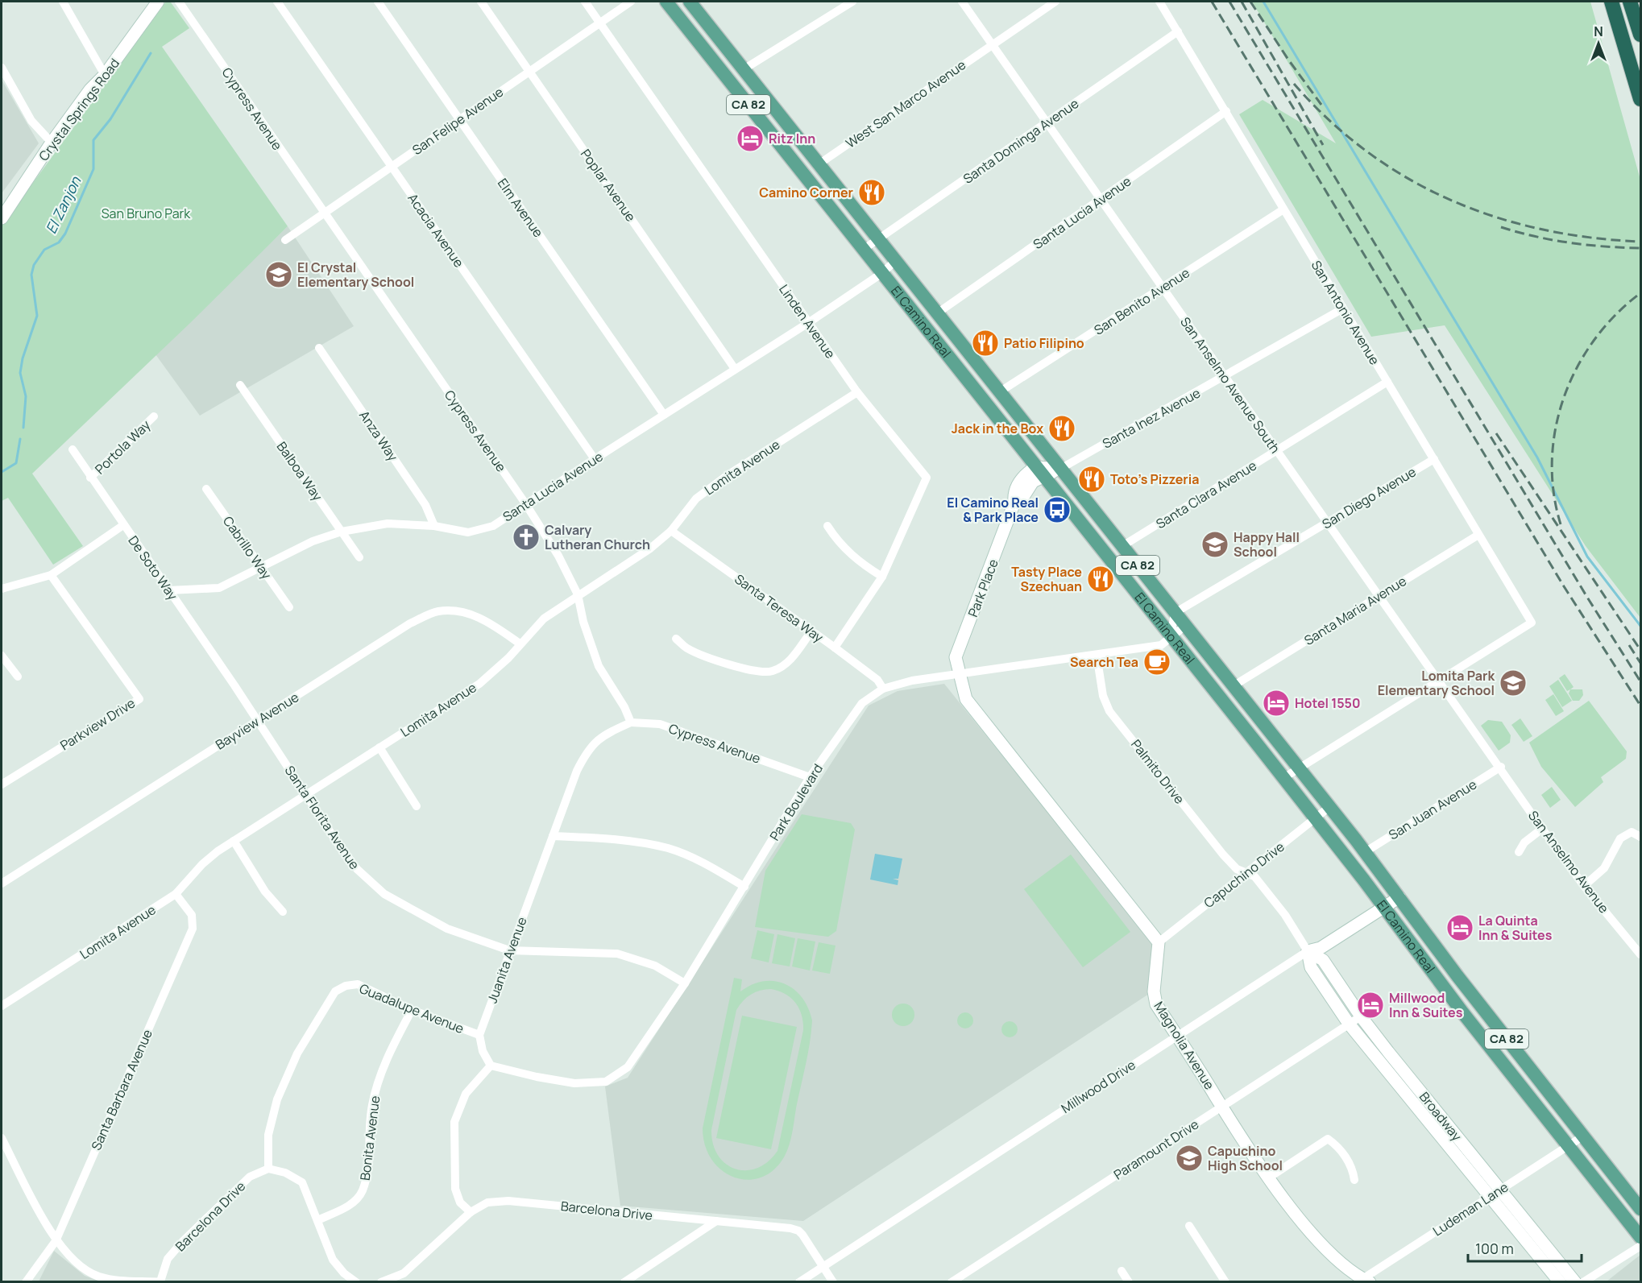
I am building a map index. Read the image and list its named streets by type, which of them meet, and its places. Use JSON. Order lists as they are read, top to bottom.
{
  "streets": {
    "main road": [
      "CA 82",
      "Crystal Springs Road",
      "El Camino Real",
      "Park Place",
      "Magnolia Avenue",
      "Millwood Drive",
      "Broadway"
    ],
    "street": [
      "West San Marco Avenue",
      "Cypress Avenue",
      "San Felipe Avenue",
      "Santa Dominga Avenue",
      "Poplar Avenue",
      "Elm Avenue",
      "Santa Lucia Avenue",
      "Acacia Avenue",
      "San Benito Avenue",
      "San Antonio Avenue",
      "Linden Avenue",
      "San Anselmo Avenue South",
      "Santa Inez Avenue",
      "Anza Way",
      "Portola Way",
      "Lomita Avenue",
      "Balboa Way",
      "Santa Clara Avenue",
      "San Diego Avenue",
      "Cabrillo Way",
      "De Soto Way",
      "Santa Teresa Way",
      "Santa Maria Avenue",
      "Bayview Avenue",
      "Parkview Drive",
      "Palmito Drive",
      "Park Boulevard",
      "San Juan Avenue",
      "Santa Florita Avenue",
      "San Anselmo Avenue",
      "Capuchino Drive",
      "Juanita Avenue",
      "Guadalupe Avenue",
      "Santa Barbara Avenue",
      "Bonita Avenue",
      "Paramount Drive",
      "Ludeman Lane",
      "Barcelona Drive"
    ]
  },
  "crossings": [
    ["West San Marco Avenue", "El Camino Real"],
    ["West San Marco Avenue", "San Anselmo Avenue South"],
    ["Cypress Avenue", "San Felipe Avenue"],
    ["Cypress Avenue", "Santa Lucia Avenue"],
    ["Cypress Avenue", "Lomita Avenue"],
    ["Cypress Avenue", "Park Boulevard"],
    ["Cypress Avenue", "Juanita Avenue"],
    ["San Felipe Avenue", "Poplar Avenue"],
    ["San Felipe Avenue", "Elm Avenue"],
    ["San Felipe Avenue", "Acacia Avenue"],
    ["San Felipe Avenue", "Linden Avenue"],
    ["Santa Dominga Avenue", "San Antonio Avenue"],
    ["Santa Dominga Avenue", "El Camino Real"],
    ["Santa Dominga Avenue", "San Anselmo Avenue South"],
    ["Poplar Avenue", "Santa Lucia Avenue"],
    ["Elm Avenue", "Santa Lucia Avenue"],
    ["Santa Lucia Avenue", "Acacia Avenue"],
    ["Santa Lucia Avenue", "San Antonio Avenue"],
    ["Santa Lucia Avenue", "Linden Avenue"],
    ["Santa Lucia Avenue", "El Camino Real"],
    ["Santa Lucia Avenue", "San Anselmo Avenue South"],
    ["Santa Lucia Avenue", "Anza Way"],
    ["Santa Lucia Avenue", "Balboa Way"],
    ["Santa Lucia Avenue", "Cabrillo Way"],
    ["Santa Lucia Avenue", "De Soto Way"],
    ["San Benito Avenue", "San Antonio Avenue"],
    ["San Benito Avenue", "El Camino Real"],
    ["San Benito Avenue", "San Anselmo Avenue South"],
    ["San Antonio Avenue", "San Anselmo Avenue South"],
    ["San Antonio Avenue", "Santa Inez Avenue"],
    ["San Antonio Avenue", "Santa Clara Avenue"],
    ["San Antonio Avenue", "San Diego Avenue"],
    ["San Antonio Avenue", "Santa Maria Avenue"],
    ["Linden Avenue", "Lomita Avenue"],
    ["Linden Avenue", "Santa Teresa Way"],
    ["El Camino Real", "Santa Inez Avenue"],
    ["El Camino Real", "Santa Clara Avenue"],
    ["El Camino Real", "San Diego Avenue"],
    ["El Camino Real", "Park Place"],
    ["El Camino Real", "Santa Maria Avenue"],
    ["El Camino Real", "Park Boulevard"],
    ["El Camino Real", "San Juan Avenue"],
    ["El Camino Real", "Capuchino Drive"],
    ["El Camino Real", "Millwood Drive"],
    ["El Camino Real", "Ludeman Lane"],
    ["San Anselmo Avenue South", "Santa Inez Avenue"],
    ["San Anselmo Avenue South", "Santa Clara Avenue"],
    ["San Anselmo Avenue South", "San Diego Avenue"],
    ["San Anselmo Avenue South", "Santa Maria Avenue"],
    ["San Anselmo Avenue South", "San Juan Avenue"],
    ["San Anselmo Avenue South", "San Anselmo Avenue"],
    ["Portola Way", "De Soto Way"],
    ["Lomita Avenue", "Santa Teresa Way"],
    ["Lomita Avenue", "Bayview Avenue"],
    ["Lomita Avenue", "Santa Florita Avenue"],
    ["Lomita Avenue", "Santa Barbara Avenue"],
    ["De Soto Way", "Santa Florita Avenue"],
    ["Park Place", "Park Boulevard"],
    ["Santa Teresa Way", "Park Boulevard"],
    ["Bayview Avenue", "Santa Florita Avenue"],
    ["Palmito Drive", "Park Boulevard"],
    ["Palmito Drive", "Capuchino Drive"],
    ["Palmito Drive", "Broadway"],
    ["Park Boulevard", "Santa Florita Avenue"],
    ["San Juan Avenue", "San Anselmo Avenue"],
    ["Santa Florita Avenue", "Juanita Avenue"],
    ["Capuchino Drive", "Magnolia Avenue"],
    ["Capuchino Drive", "Broadway"],
    ["Juanita Avenue", "Guadalupe Avenue"],
    ["Guadalupe Avenue", "Bonita Avenue"],
    ["Guadalupe Avenue", "Barcelona Drive"],
    ["Magnolia Avenue", "Millwood Drive"],
    ["Magnolia Avenue", "Paramount Drive"],
    ["Magnolia Avenue", "Ludeman Lane"],
    ["Millwood Drive", "Broadway"],
    ["Millwood Drive", "Barcelona Drive"],
    ["Broadway", "Paramount Drive"],
    ["Broadway", "Ludeman Lane"]
  ],
  "water": ["El Zanjon"],
  "parks": ["San Bruno Park"],
  "places": {
    "hotel": [
      "Ritz Inn",
      "Hotel 1550",
      "La Quinta Inn & Suites",
      "Millwood Inn & Suites"
    ],
    "restaurant": [
      "Camino Corner",
      "Patio Filipino",
      "Jack in the Box",
      "Toto's Pizzeria",
      "Tasty Place Szechuan"
    ],
    "school or university": [
      "El Crystal Elementary School",
      "Happy Hall School",
      "Lomita Park Elementary School",
      "Capuchino High School"
    ],
    "bus stop": ["El Camino Real & Park Place"],
    "church": ["Calvary Lutheran Church"],
    "cafe": ["Search Tea"]
  },
  "scale_bar": "100 m",
  "north": "top"
}
